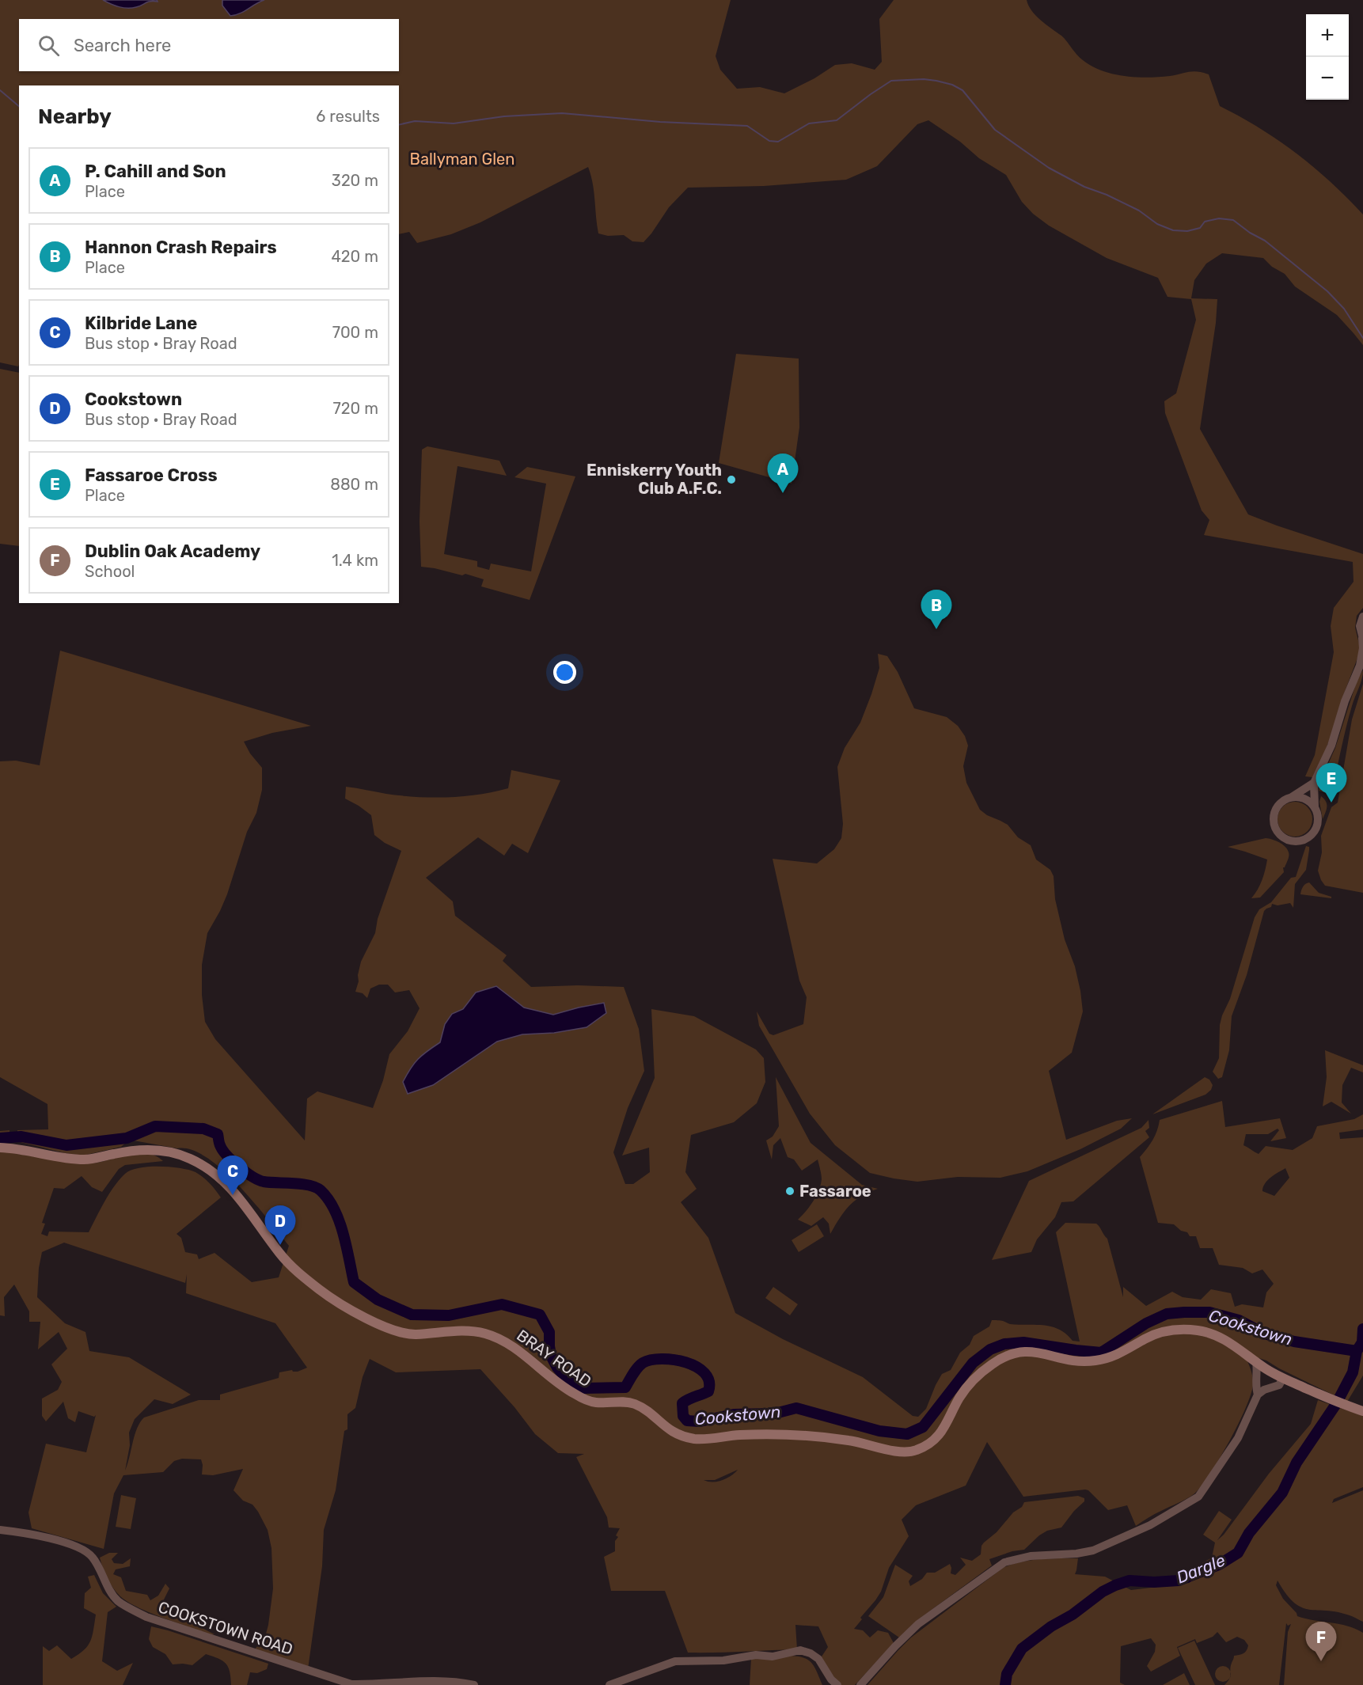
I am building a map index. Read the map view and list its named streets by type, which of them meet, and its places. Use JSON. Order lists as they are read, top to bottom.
{
  "streets": {
    "main road": ["BRAY ROAD"],
    "street": ["COOKSTOWN ROAD"]
  },
  "water": ["Cookstown", "Dargle"],
  "parks": ["Ballyman Glen"],
  "places": ["Enniskerry Youth Club A.F.C.", "Fassaroe"],
  "page": {
    "map_buttons": ["+", "−"],
    "search": "Search here",
    "heading": ["Nearby", "6 results"],
    "list": [
      {
        "mark": "A",
        "name": "P. Cahill and Son",
        "note": "Place",
        "value": "320 m"
      },
      {
        "mark": "B",
        "name": "Hannon Crash Repairs",
        "note": "Place",
        "value": "420 m"
      },
      {
        "mark": "C",
        "name": "Kilbride Lane",
        "note": "Bus stop · Bray Road",
        "value": "700 m"
      },
      {
        "mark": "D",
        "name": "Cookstown",
        "note": "Bus stop · Bray Road",
        "value": "720 m"
      },
      {
        "mark": "E",
        "name": "Fassaroe Cross",
        "note": "Place",
        "value": "880 m"
      },
      {
        "mark": "F",
        "name": "Dublin Oak Academy",
        "note": "School",
        "value": "1.4 km"
      }
    ],
    "pins": [
      "A",
      "B",
      "E",
      "C",
      "D",
      "F"
    ]
  }
}
